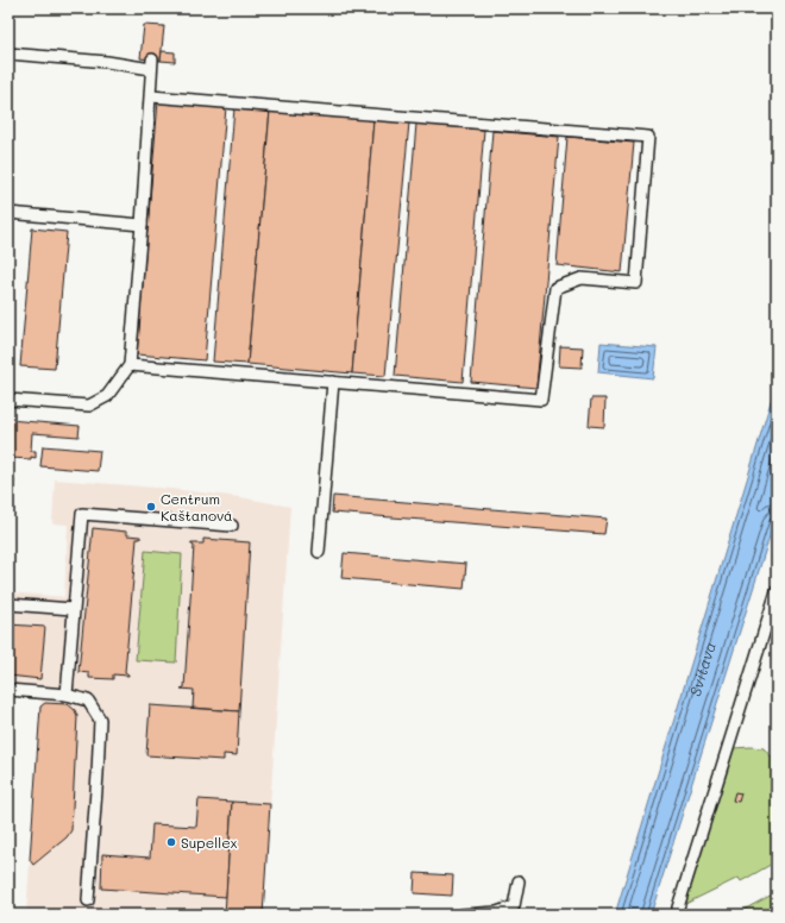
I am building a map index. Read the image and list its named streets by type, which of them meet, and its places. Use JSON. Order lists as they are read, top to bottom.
{
  "water": ["Svitava"],
  "places": ["Centrum Kaštanová", "Supellex"]
}
